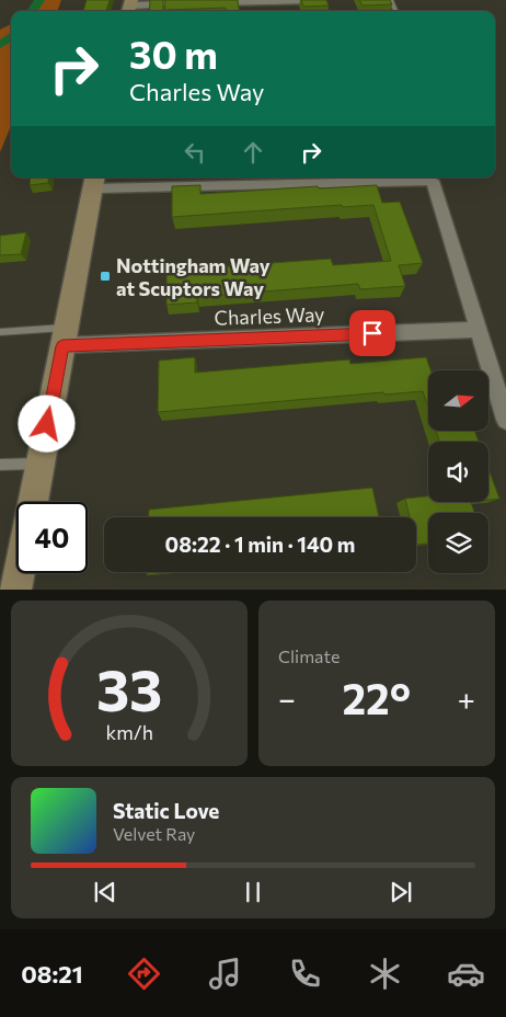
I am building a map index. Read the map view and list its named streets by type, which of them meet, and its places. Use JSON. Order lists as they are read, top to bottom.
{
  "streets": {
    "street": ["Charles Way"]
  },
  "places": {
    "transit": ["Nottingham Way at Scuptors Way"]
  },
  "north": "right",
  "page": {
    "turn": ["30 m", "Charles Way"],
    "limit": "40",
    "trip": "08:22 · 1 min · 140 m",
    "tile": "Climate",
    "heat": ["−", "22°", "+"],
    "song": ["Static Love", "Velvet Ray"],
    "tabs": "08:21",
    "gauge": ["33", "km/h"]
  }
}
